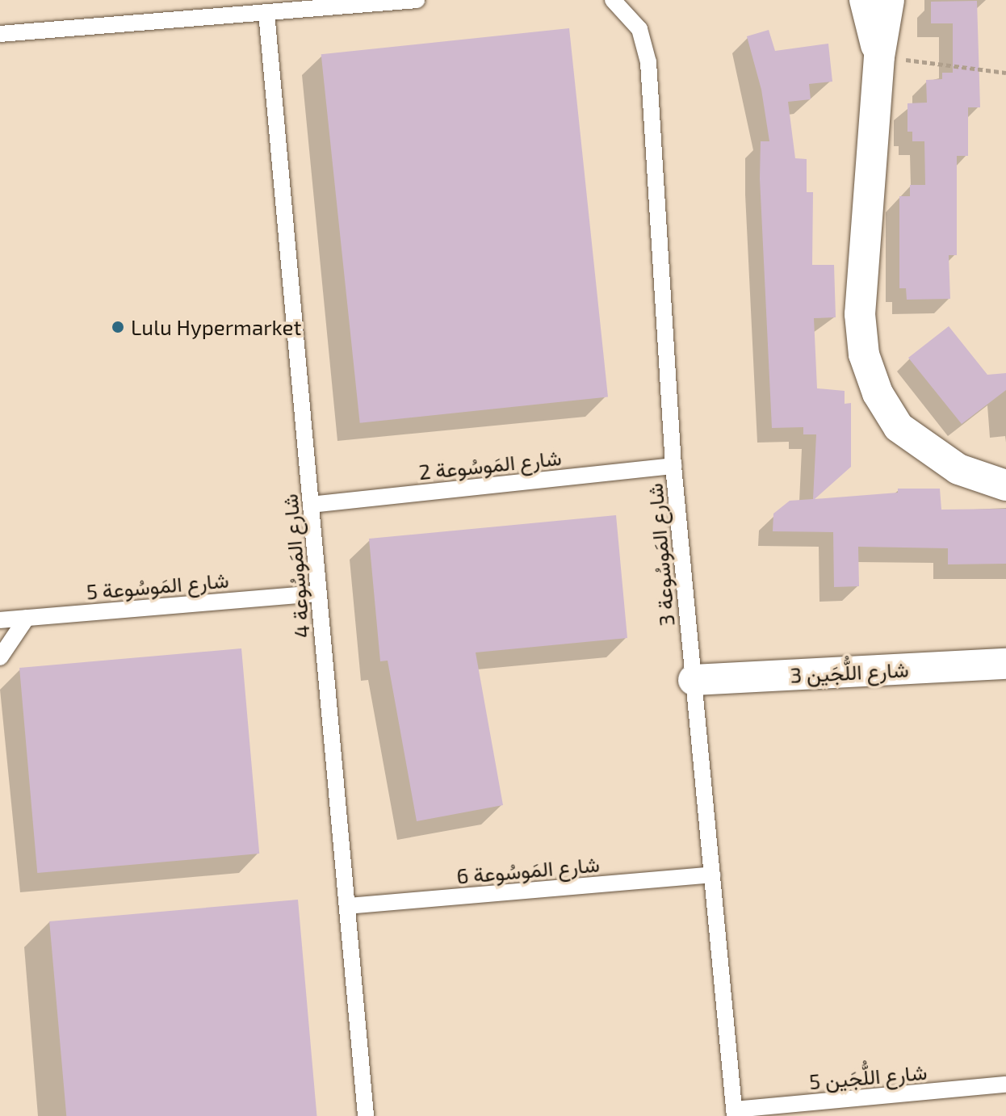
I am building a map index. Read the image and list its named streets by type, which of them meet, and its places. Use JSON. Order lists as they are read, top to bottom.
{
  "streets": {
    "street": ["شارع اللُّجَين 3"],
    "lane": [
      "شارع المَوسُوعة 2",
      "شارع المَوسُوعة 3",
      "شارع المَوسُوعة 4",
      "شارع المَوسُوعة 5",
      "شارع المَوسُوعة 6",
      "شارع اللُّجَين 5"
    ]
  },
  "crossings": [
    ["شارع المَوسُوعة 2", "شارع المَوسُوعة 3"],
    ["شارع المَوسُوعة 2", "شارع المَوسُوعة 4"],
    ["شارع المَوسُوعة 3", "شارع اللُّجَين 3"],
    ["شارع المَوسُوعة 3", "شارع المَوسُوعة 6"],
    ["شارع المَوسُوعة 3", "شارع اللُّجَين 5"],
    ["شارع المَوسُوعة 4", "شارع المَوسُوعة 5"],
    ["شارع المَوسُوعة 4", "شارع المَوسُوعة 6"]
  ],
  "places": ["Lulu Hypermarket"]
}
